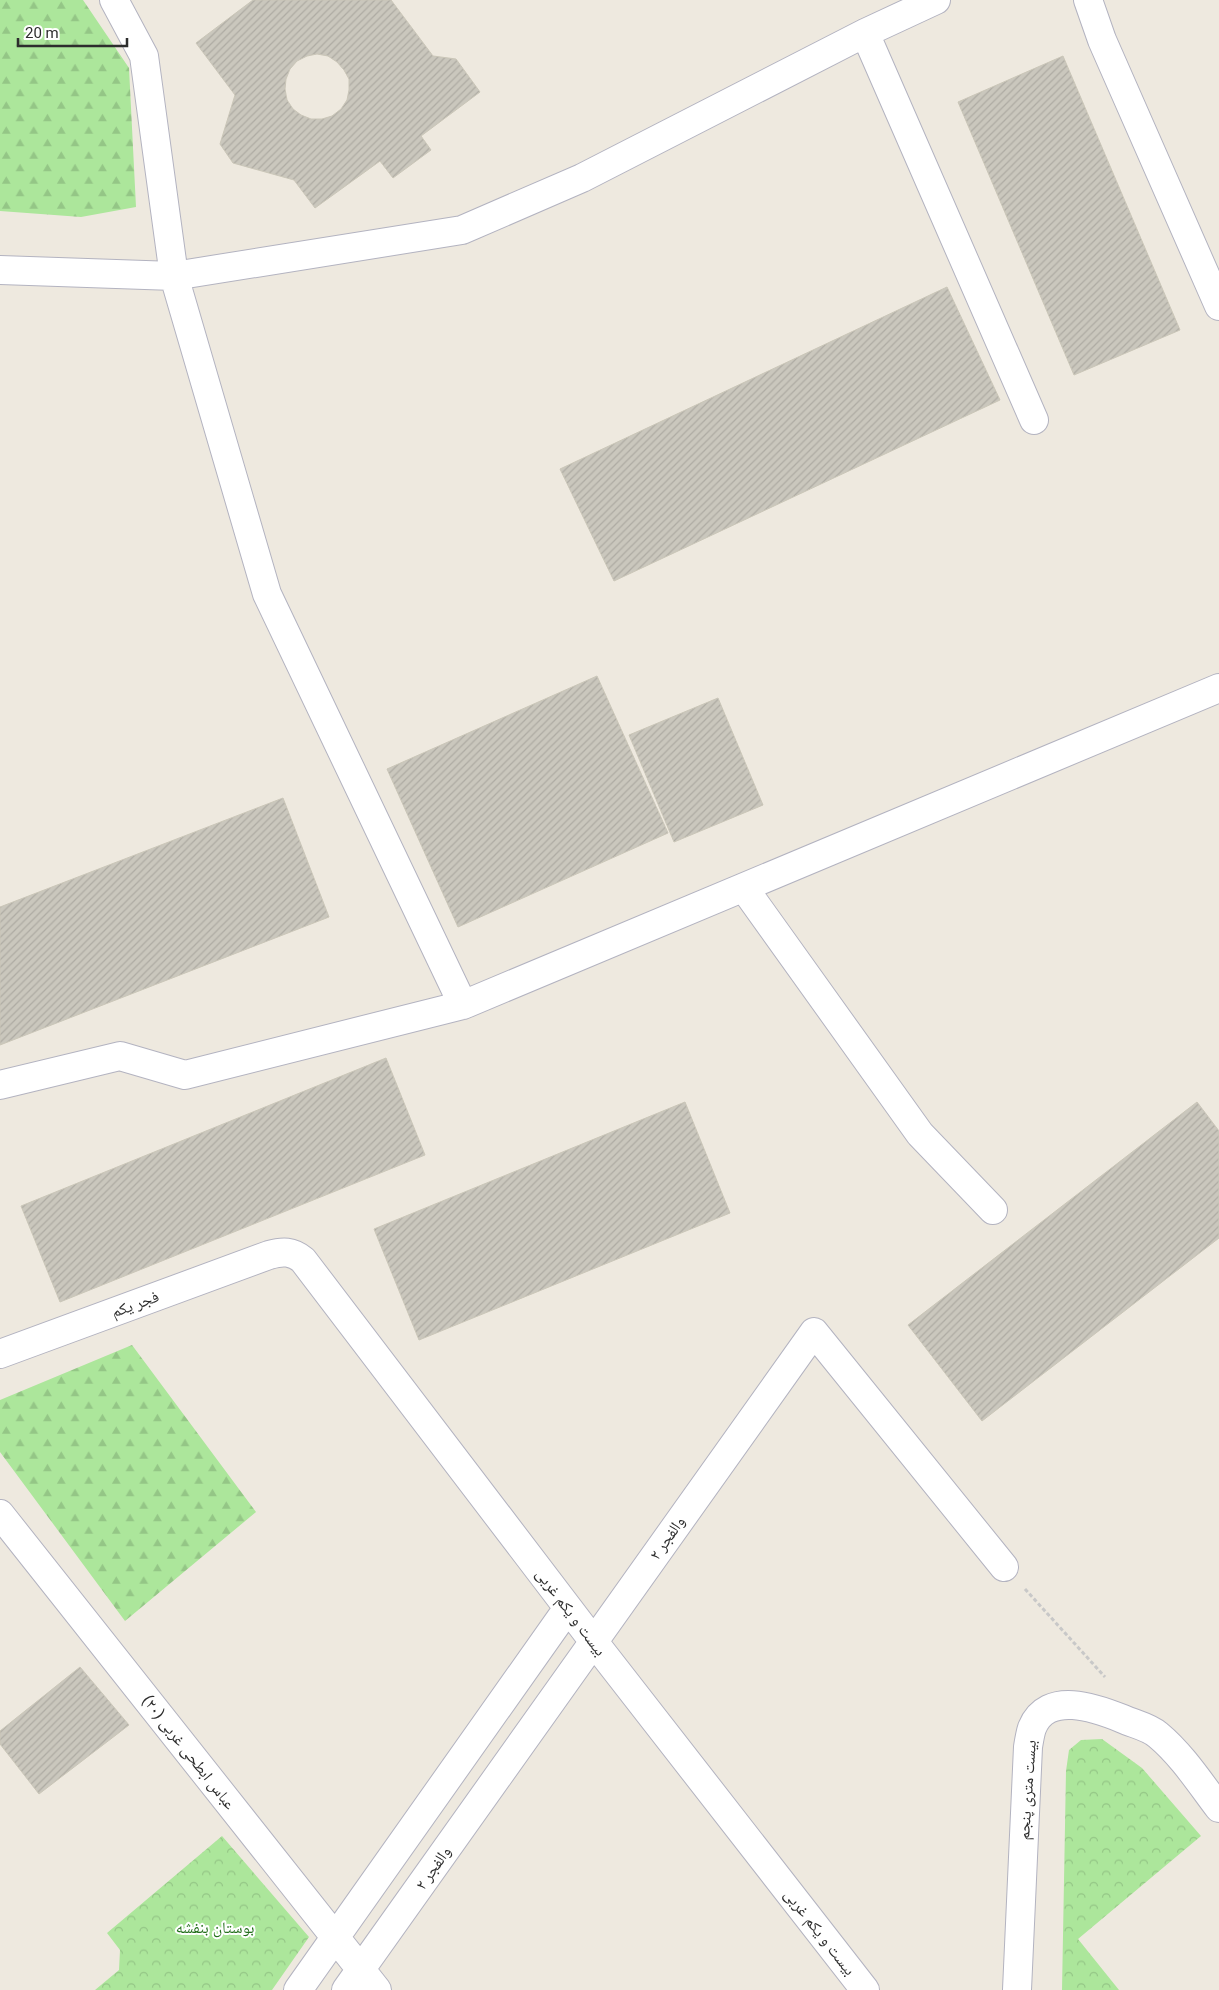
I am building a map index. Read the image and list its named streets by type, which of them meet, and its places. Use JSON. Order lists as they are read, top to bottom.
{
  "streets": {
    "street": [
      "فجر یکم",
      "والفجر ۲",
      "بیست و یکم غربی",
      "عباس ابطحی غربی (۲۰)",
      "بیست متری پنجم"
    ]
  },
  "crossings": [
    ["فجر یکم", "بیست و یکم غربی"],
    ["والفجر ۲", "بیست و یکم غربی"],
    ["والفجر ۲", "عباس ابطحی غربی (۲۰)"]
  ],
  "parks": ["بوستان بنفشه"],
  "scale_bar": "20 m"
}
